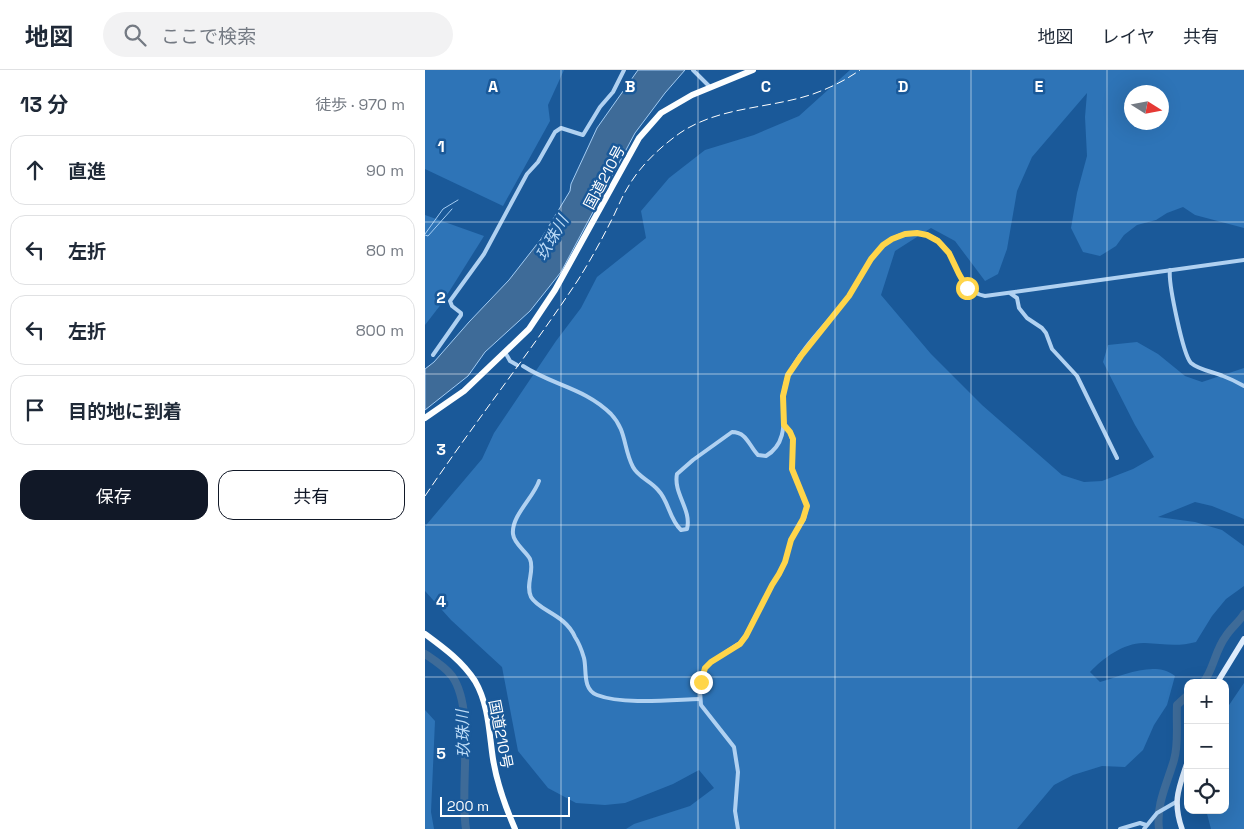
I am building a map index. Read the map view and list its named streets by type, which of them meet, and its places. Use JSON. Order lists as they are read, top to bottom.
{
  "streets": {
    "highway": ["国道210号"]
  },
  "water": ["玖珠川"],
  "scale_bar": "200 m",
  "north": "right",
  "page": {
    "header": "地図",
    "search": "ここで検索",
    "nav": ["地図", "レイヤ", "共有"],
    "heading": ["13 分", "徒歩 · 970 m"],
    "list": [
      ["直進", "90 m"],
      ["左折", "80 m"],
      ["左折", "800 m"],
      "目的地に到着"
    ],
    "buttons": ["保存", "共有"],
    "map_buttons": ["+", "−"],
    "scale": "200 m"
  },
  "grid": {
    "columns": [
      "A",
      "B",
      "C",
      "D",
      "E"
    ],
    "rows": [
      "1",
      "2",
      "3",
      "4",
      "5"
    ]
  }
}
